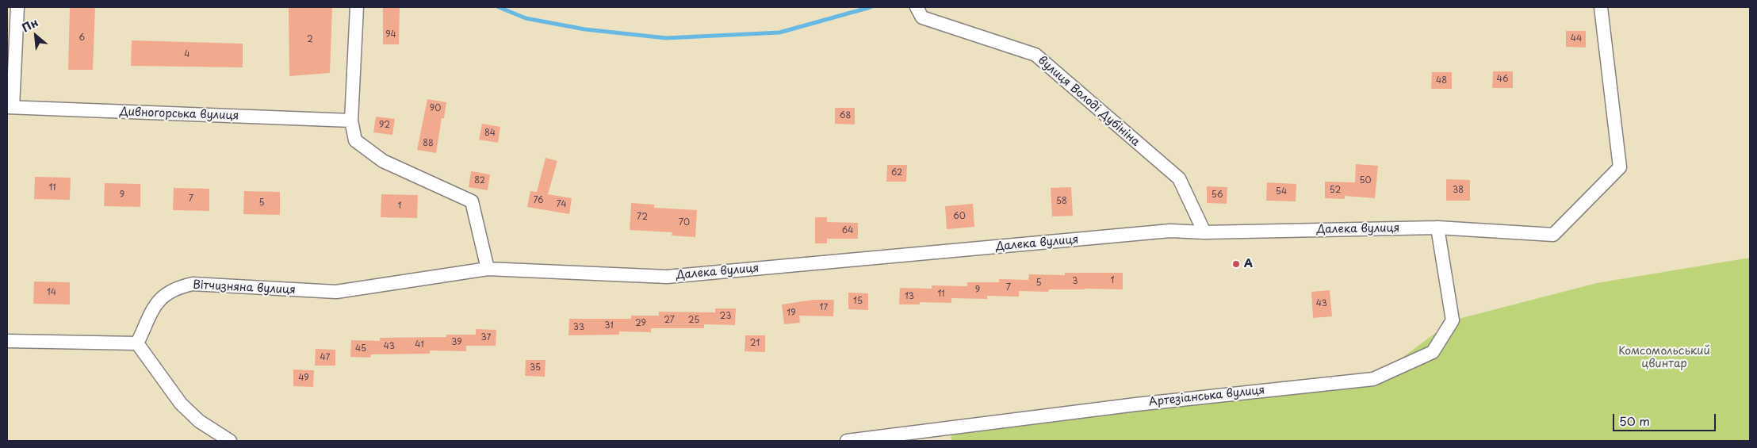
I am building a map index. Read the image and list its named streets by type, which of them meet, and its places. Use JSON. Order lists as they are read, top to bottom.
{
  "streets": {
    "street": [
      "вулиця Володі Дубініна",
      "Дивногорська вулиця",
      "Далека вулиця",
      "Вітчизняна вулиця",
      "Артезіанська вулиця"
    ]
  },
  "crossings": [
    ["вулиця Володі Дубініна", "Далека вулиця"],
    ["Далека вулиця", "Вітчизняна вулиця"],
    ["Далека вулиця", "Артезіанська вулиця"]
  ],
  "parks": ["Комсомольський цвинтар"],
  "places": ["А"],
  "house_numbers": [
    "94",
    "6",
    "44",
    "2",
    "4",
    "46",
    "48",
    "90",
    "68",
    "92",
    "84",
    "88",
    "62",
    "82",
    "50",
    "11",
    "52",
    "38",
    "54",
    "9",
    "56",
    "7",
    "76",
    "58",
    "5",
    "74",
    "1",
    "60",
    "72",
    "70",
    "64",
    "1",
    "3",
    "5",
    "7",
    "9",
    "14",
    "11",
    "13",
    "15",
    "43",
    "17",
    "19",
    "23",
    "27",
    "25",
    "29",
    "31",
    "33",
    "37",
    "39",
    "21",
    "41",
    "43",
    "45",
    "47",
    "35",
    "49"
  ],
  "scale_bar": "50 m",
  "north": "top left"
}
